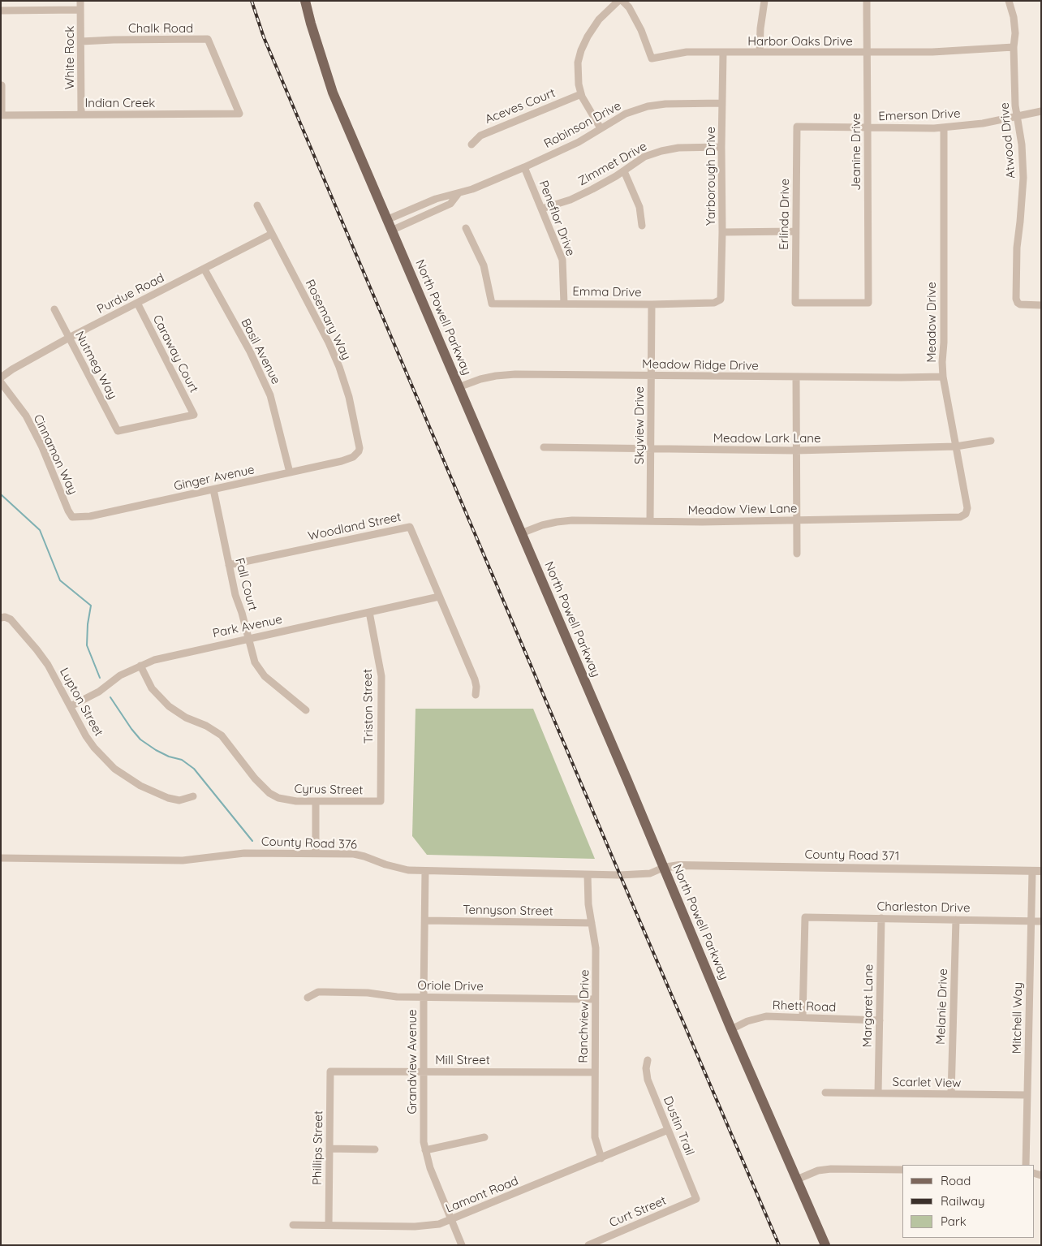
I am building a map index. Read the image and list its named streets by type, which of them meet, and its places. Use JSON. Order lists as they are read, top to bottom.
{
  "streets": {
    "main road": ["North Powell Parkway"],
    "street": [
      "Chalk Road",
      "Harbor Oaks Drive",
      "White Rock",
      "Indian Creek",
      "Aceves Court",
      "Emerson Drive",
      "Robinson Drive",
      "Atwood Drive",
      "Jeanine Drive",
      "Zimmet Drive",
      "Yarborough Drive",
      "Erlinda Drive",
      "Peneflor Drive",
      "Emma Drive",
      "Purdue Road",
      "Rosemary Way",
      "Meadow Drive",
      "Basil Avenue",
      "Caraway Court",
      "Nutmeg Way",
      "Meadow Ridge Drive",
      "Skyview Drive",
      "Meadow Lark Lane",
      "Cinnamon Way",
      "Ginger Avenue",
      "Meadow View Lane",
      "Woodland Street",
      "Fall Court",
      "Park Avenue",
      "Lupton Street",
      "Triston Street",
      "Cyrus Street",
      "County Road 376",
      "County Road 371",
      "Charleston Drive",
      "Tennyson Street",
      "Oriole Drive",
      "Margaret Lane",
      "Rhett Road",
      "Melanie Drive",
      "Ranchview Drive",
      "Mitchell Way",
      "Mill Street",
      "Grandview Avenue",
      "Scarlet View",
      "Dustin Trail",
      "Phillips Street",
      "Lamont Road",
      "Curt Street"
    ]
  },
  "crossings": [
    ["Chalk Road", "White Rock"],
    ["Chalk Road", "Indian Creek"],
    ["Harbor Oaks Drive", "Atwood Drive"],
    ["Harbor Oaks Drive", "Jeanine Drive"],
    ["Harbor Oaks Drive", "Yarborough Drive"],
    ["White Rock", "Indian Creek"],
    ["Emerson Drive", "Atwood Drive"],
    ["Emerson Drive", "Jeanine Drive"],
    ["Emerson Drive", "Erlinda Drive"],
    ["Emerson Drive", "Meadow Drive"],
    ["Robinson Drive", "Yarborough Drive"],
    ["Robinson Drive", "Peneflor Drive"],
    ["Robinson Drive", "North Powell Parkway"],
    ["Jeanine Drive", "Erlinda Drive"],
    ["Zimmet Drive", "Yarborough Drive"],
    ["Zimmet Drive", "Peneflor Drive"],
    ["Yarborough Drive", "Emma Drive"],
    ["Peneflor Drive", "Emma Drive"],
    ["Emma Drive", "Skyview Drive"],
    ["Purdue Road", "Rosemary Way"],
    ["Purdue Road", "Basil Avenue"],
    ["Purdue Road", "Caraway Court"],
    ["Purdue Road", "Nutmeg Way"],
    ["North Powell Parkway", "Meadow Ridge Drive"],
    ["North Powell Parkway", "Meadow View Lane"],
    ["North Powell Parkway", "County Road 376"],
    ["North Powell Parkway", "County Road 371"],
    ["North Powell Parkway", "Rhett Road"],
    ["Rosemary Way", "Ginger Avenue"],
    ["Meadow Drive", "Meadow Ridge Drive"],
    ["Meadow Drive", "Meadow Lark Lane"],
    ["Meadow Drive", "Meadow View Lane"],
    ["Basil Avenue", "Ginger Avenue"],
    ["Caraway Court", "Nutmeg Way"],
    ["Meadow Ridge Drive", "Skyview Drive"],
    ["Skyview Drive", "Meadow Lark Lane"],
    ["Skyview Drive", "Meadow View Lane"],
    ["Cinnamon Way", "Ginger Avenue"],
    ["Ginger Avenue", "Fall Court"],
    ["Woodland Street", "Fall Court"],
    ["Woodland Street", "Park Avenue"],
    ["Fall Court", "Park Avenue"],
    ["Park Avenue", "Lupton Street"],
    ["Park Avenue", "Triston Street"],
    ["Park Avenue", "Cyrus Street"],
    ["Triston Street", "Cyrus Street"],
    ["County Road 376", "County Road 371"],
    ["County Road 376", "Ranchview Drive"],
    ["County Road 376", "Grandview Avenue"],
    ["County Road 371", "Mitchell Way"],
    ["Charleston Drive", "Margaret Lane"],
    ["Charleston Drive", "Rhett Road"],
    ["Charleston Drive", "Melanie Drive"],
    ["Charleston Drive", "Mitchell Way"],
    ["Tennyson Street", "Ranchview Drive"],
    ["Tennyson Street", "Grandview Avenue"],
    ["Oriole Drive", "Ranchview Drive"],
    ["Oriole Drive", "Grandview Avenue"],
    ["Margaret Lane", "Rhett Road"],
    ["Margaret Lane", "Scarlet View"],
    ["Melanie Drive", "Scarlet View"],
    ["Ranchview Drive", "Mill Street"],
    ["Ranchview Drive", "Lamont Road"],
    ["Mitchell Way", "Scarlet View"],
    ["Mill Street", "Grandview Avenue"],
    ["Mill Street", "Phillips Street"],
    ["Grandview Avenue", "Lamont Road"],
    ["Dustin Trail", "Lamont Road"],
    ["Dustin Trail", "Curt Street"],
    ["Phillips Street", "Lamont Road"]
  ],
  "legend": ["Road", "Railway", "Park"]
}
